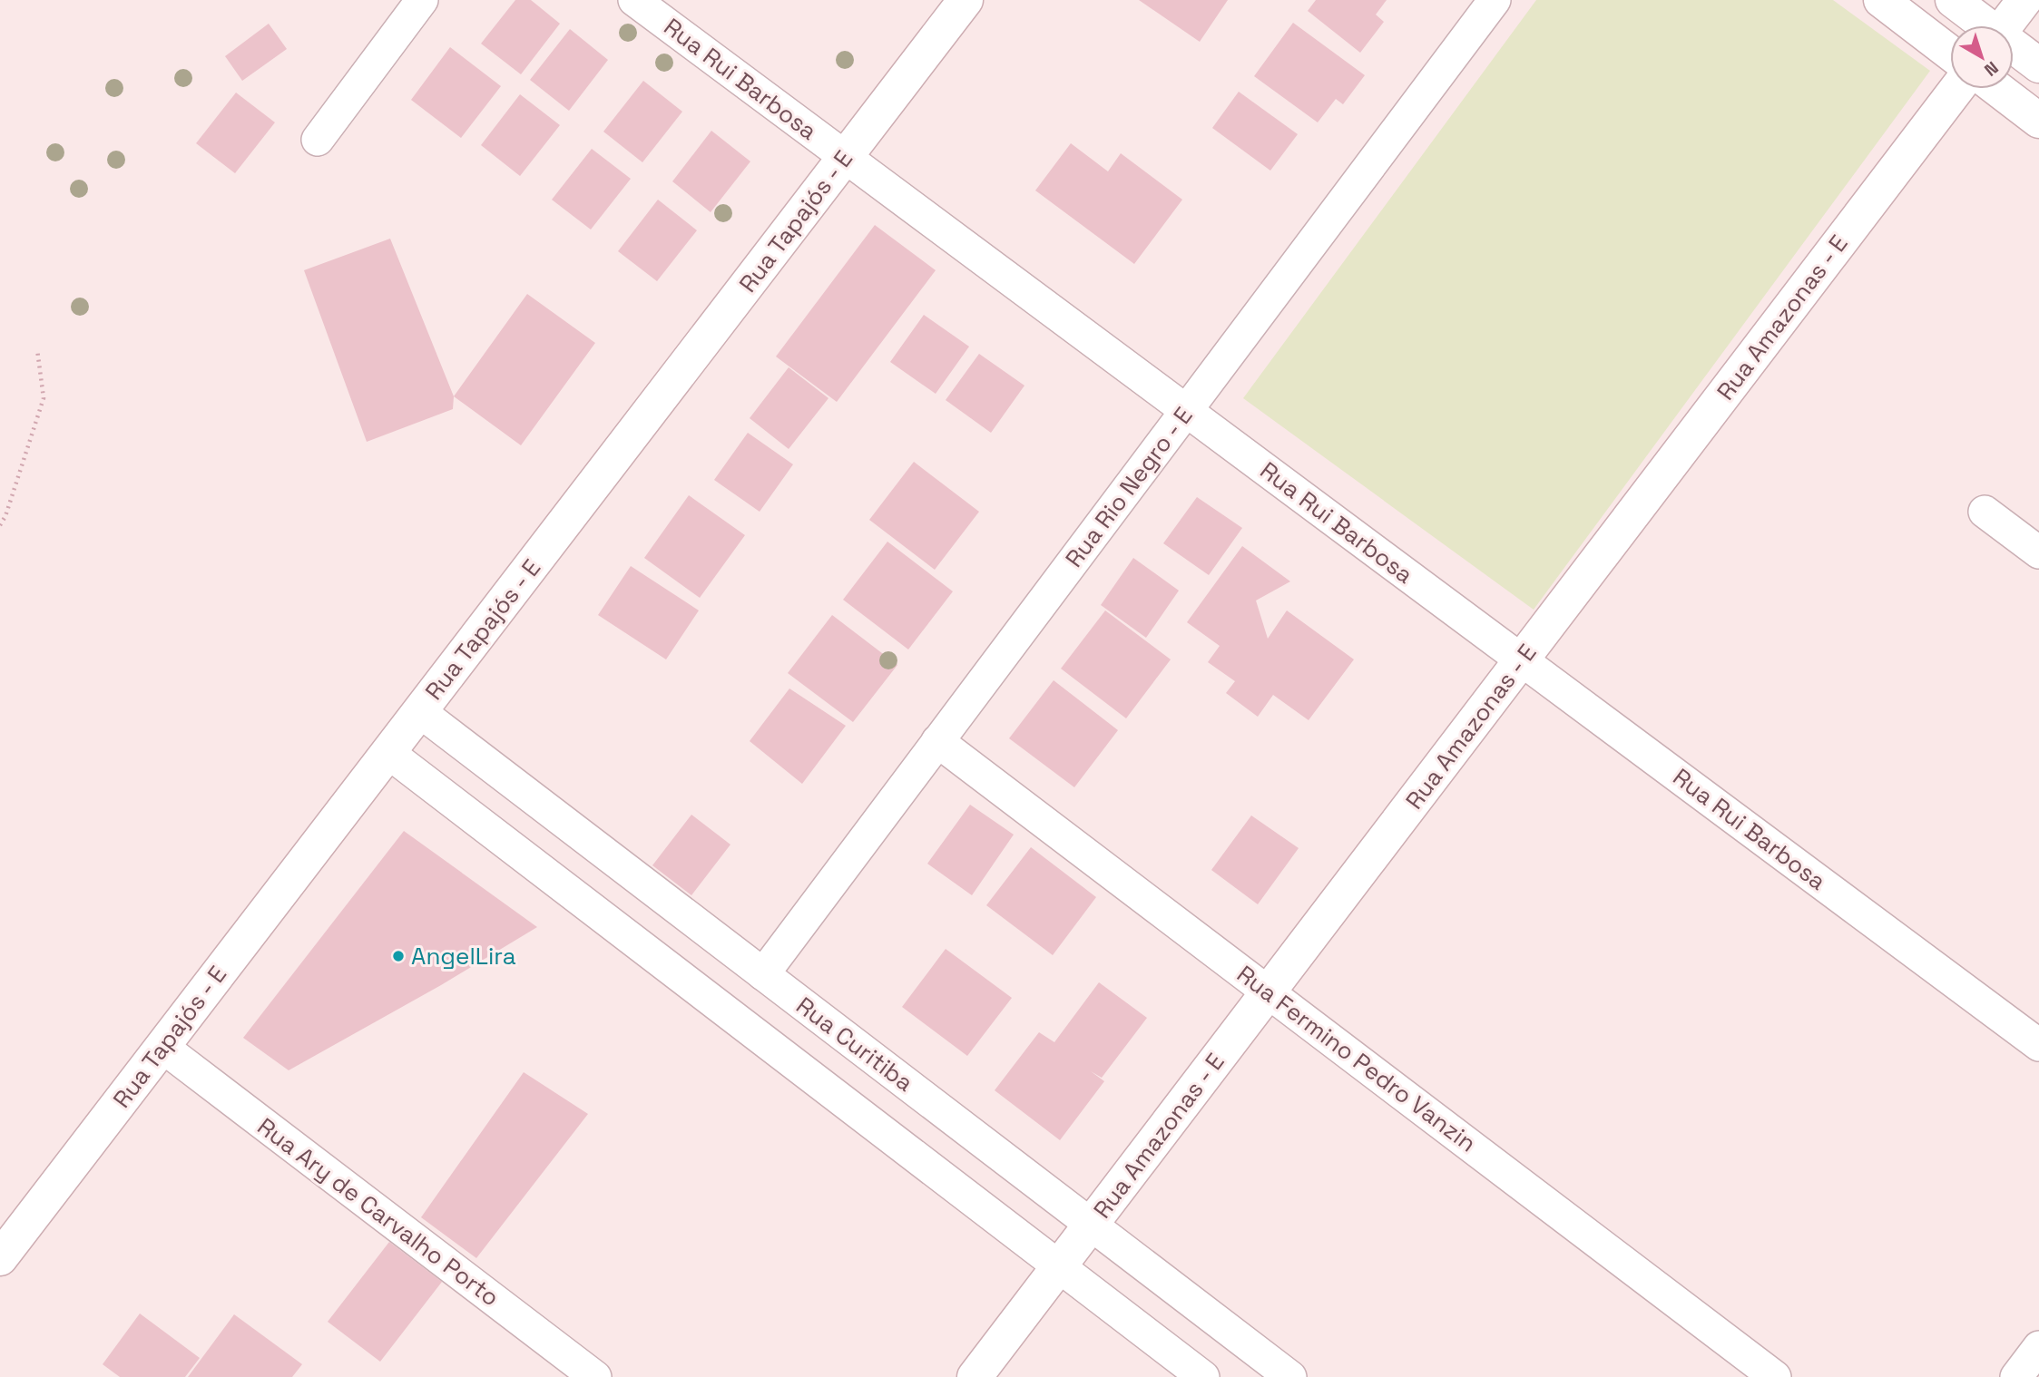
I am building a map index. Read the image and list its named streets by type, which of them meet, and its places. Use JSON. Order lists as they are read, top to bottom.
{
  "streets": {
    "street": [
      "Rua Rui Barbosa",
      "Rua Tapajós - E",
      "Rua Amazonas - E",
      "Rua Rio Negro - E",
      "Rua Curitiba",
      "Rua Fermino Pedro Vanzin",
      "Rua Ary de Carvalho Porto"
    ]
  },
  "crossings": [
    ["Rua Rui Barbosa", "Rua Tapajós - E"],
    ["Rua Rui Barbosa", "Rua Amazonas - E"],
    ["Rua Rui Barbosa", "Rua Rio Negro - E"],
    ["Rua Tapajós - E", "Rua Curitiba"],
    ["Rua Tapajós - E", "Rua Ary de Carvalho Porto"],
    ["Rua Amazonas - E", "Rua Curitiba"],
    ["Rua Amazonas - E", "Rua Fermino Pedro Vanzin"],
    ["Rua Rio Negro - E", "Rua Curitiba"],
    ["Rua Rio Negro - E", "Rua Fermino Pedro Vanzin"]
  ],
  "places": ["AngelLira"],
  "north": "bottom right"
}
